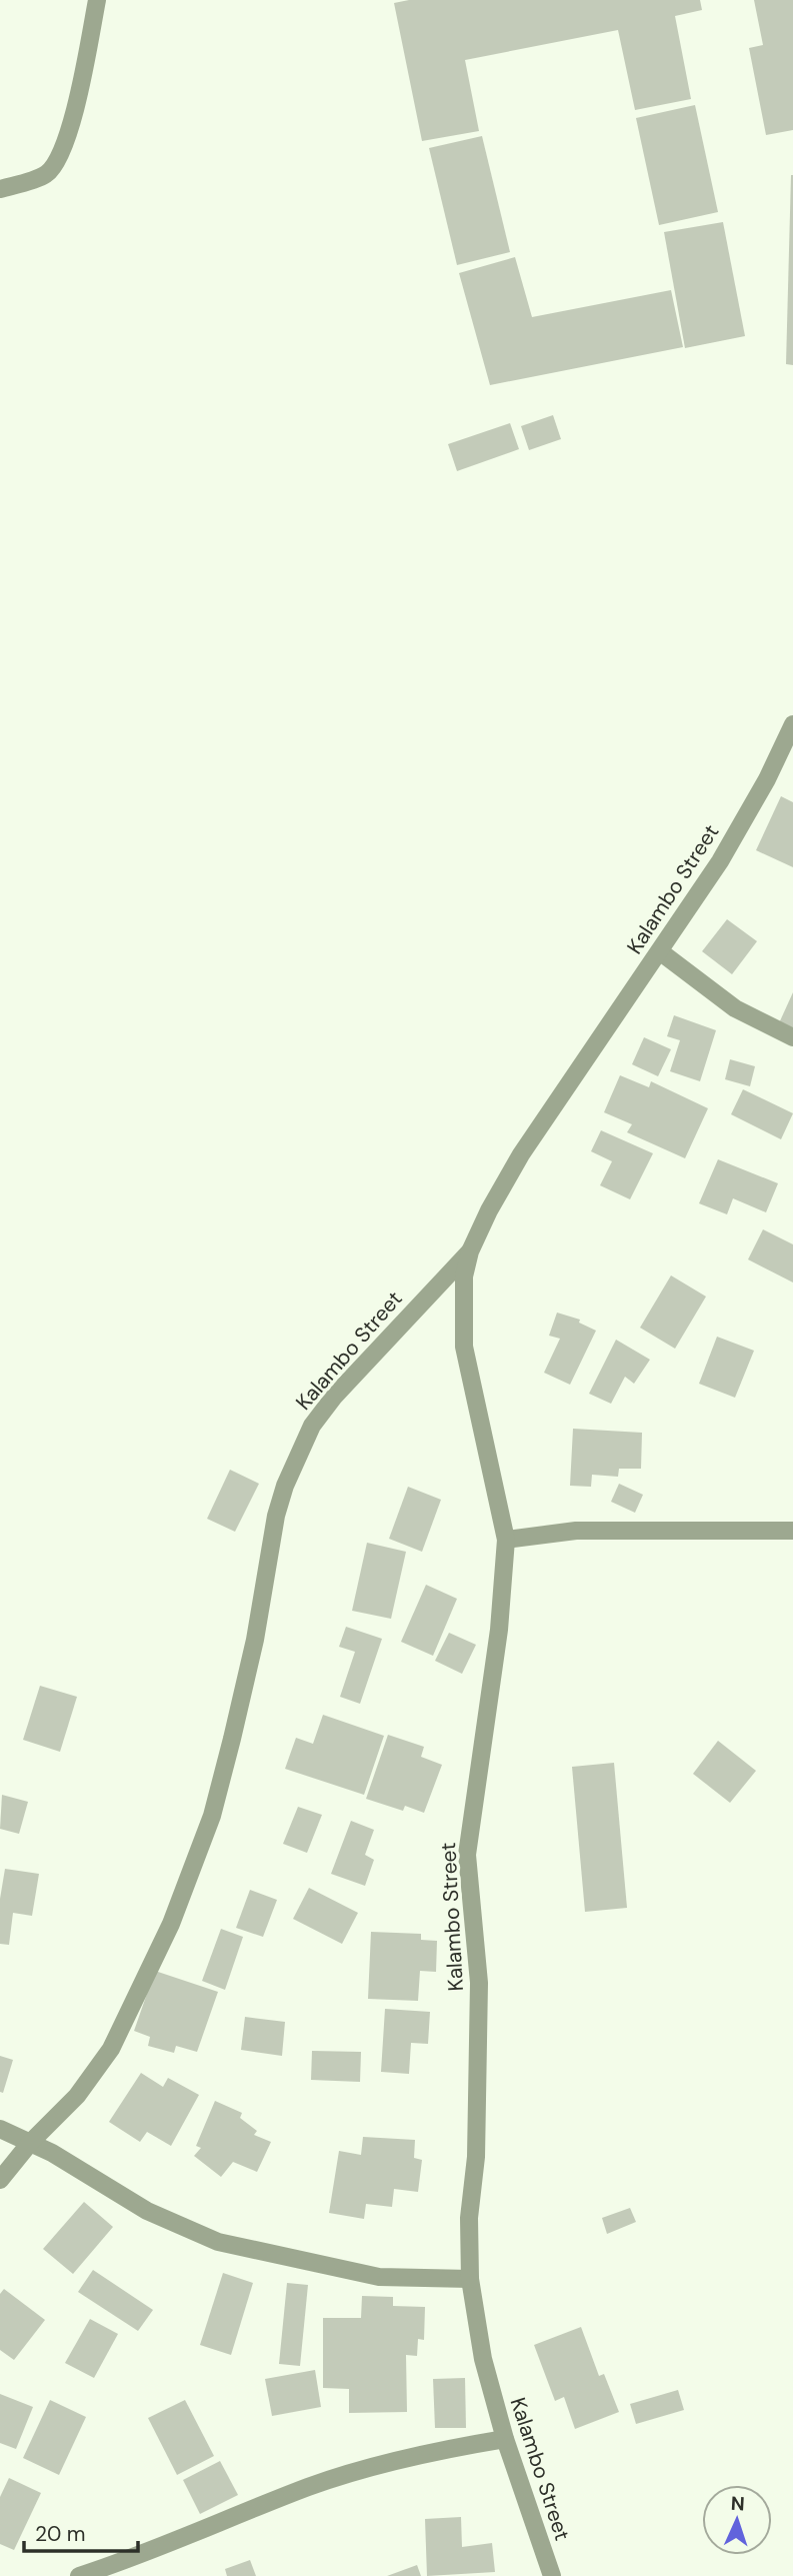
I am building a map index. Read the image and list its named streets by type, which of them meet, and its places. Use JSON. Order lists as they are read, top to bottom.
{
  "streets": {
    "street": ["Kalambo Street"]
  },
  "scale_bar": "20 m",
  "north": "top"
}
